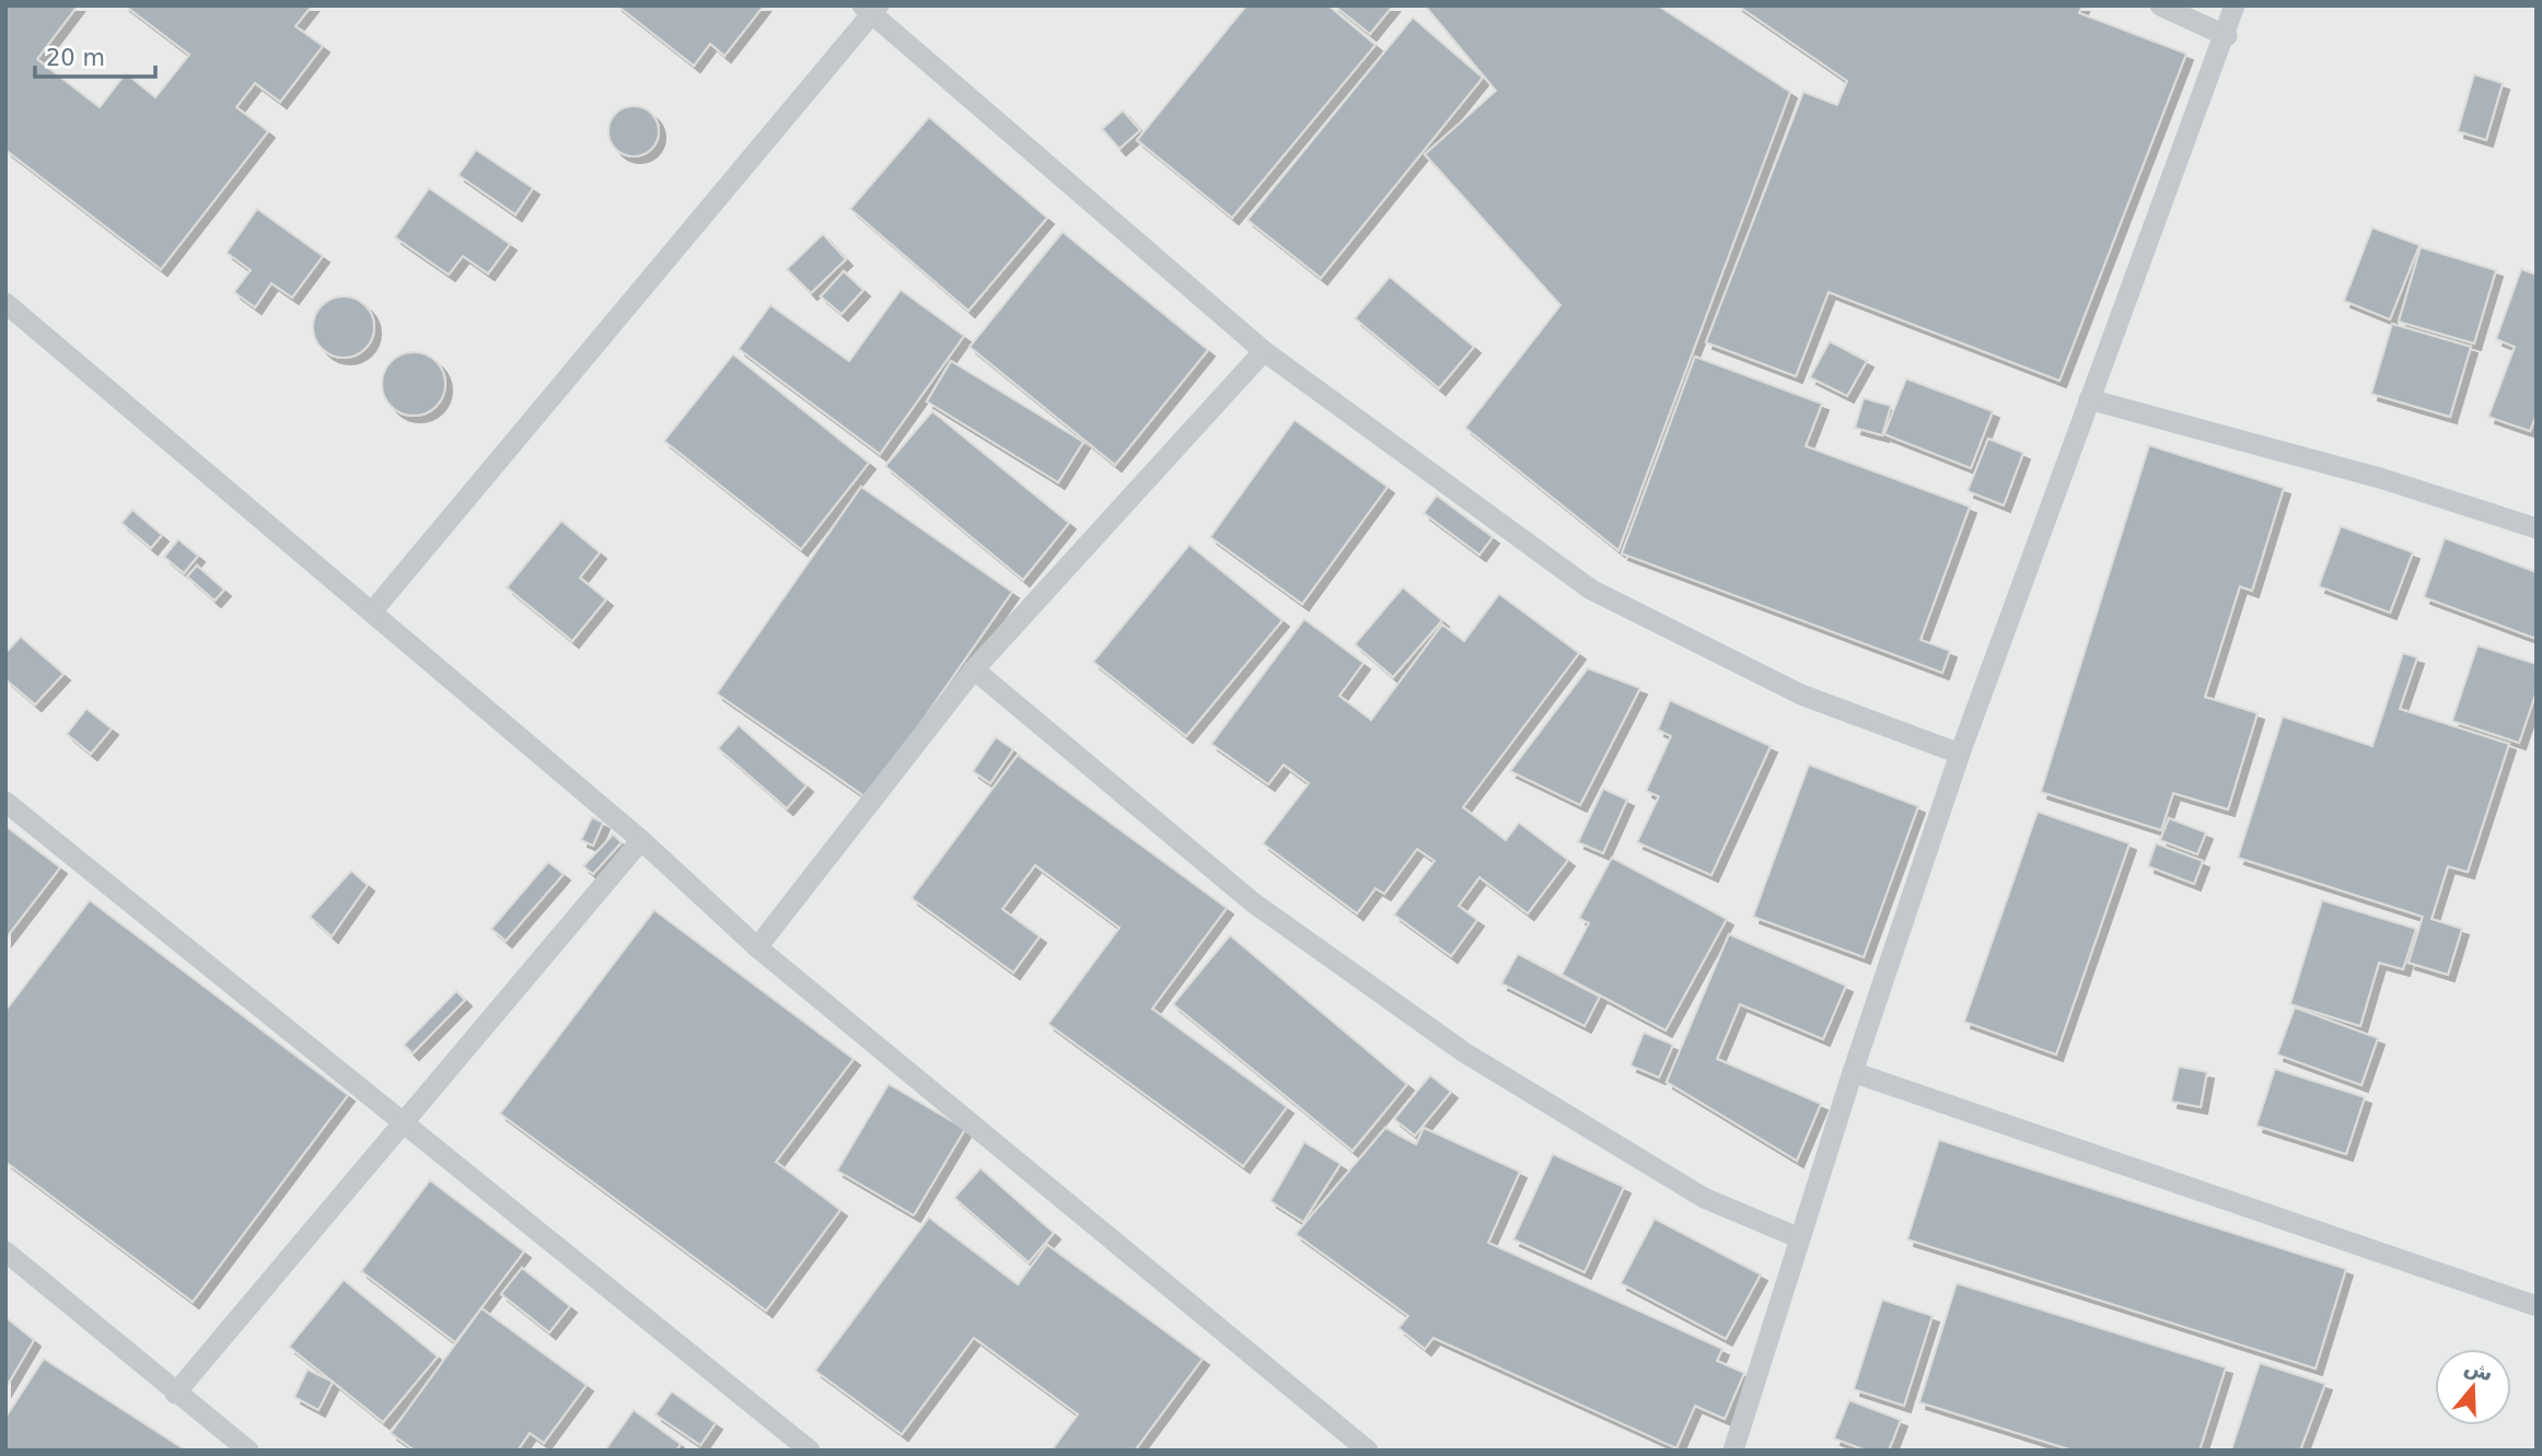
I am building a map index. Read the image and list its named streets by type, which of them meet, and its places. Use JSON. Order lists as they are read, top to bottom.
{
  "scale_bar": "20 m",
  "north": "top"
}
